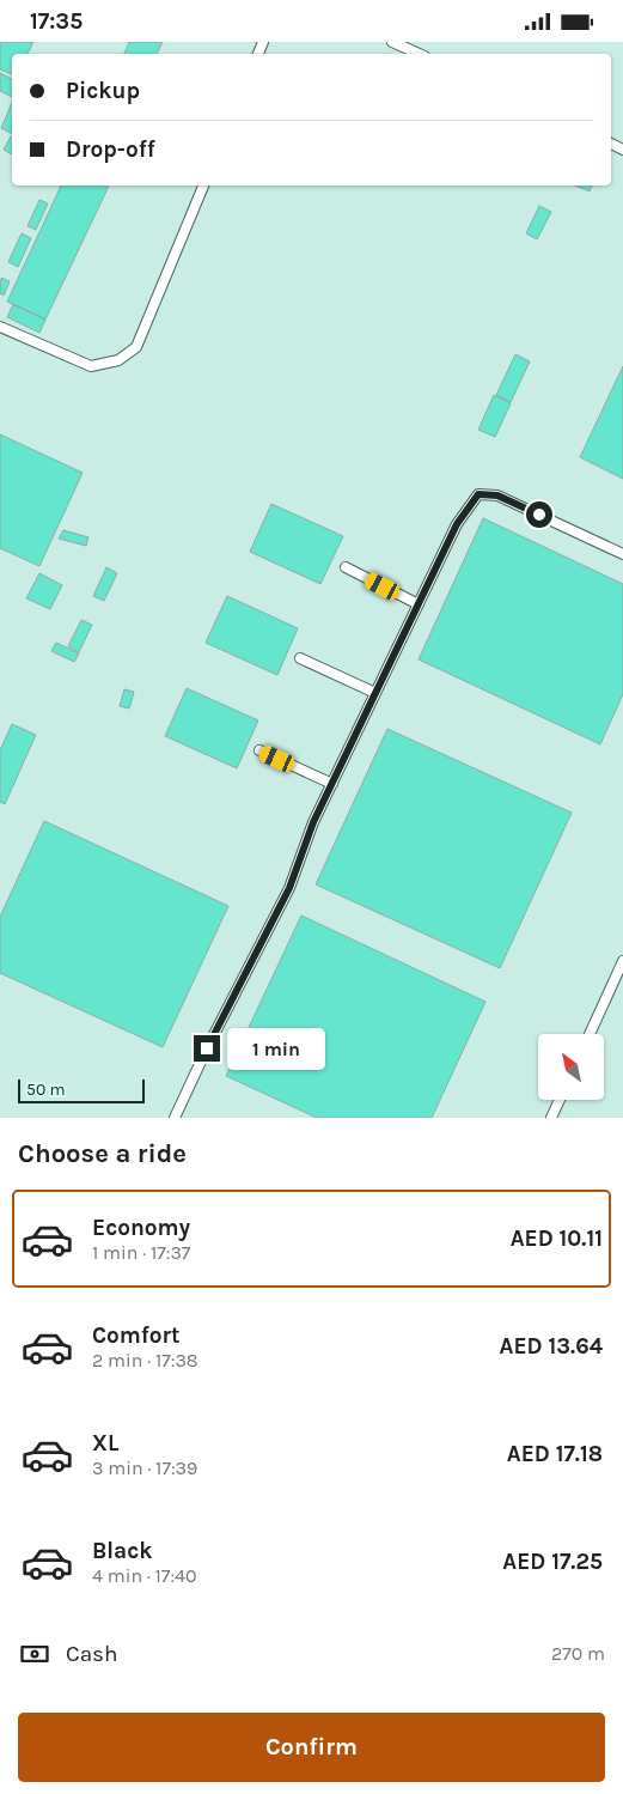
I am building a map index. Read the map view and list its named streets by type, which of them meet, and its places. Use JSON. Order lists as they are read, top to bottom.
{
  "scale_bar": "50 m",
  "north": "top left",
  "page": {
    "status": "17:35",
    "banner": ["Pickup", "Drop-off"],
    "bubble": "1 min",
    "scale": "50 m",
    "heading": "Choose a ride",
    "list": [
      {
        "name": "Economy",
        "note": "1 min · 17:37",
        "value": "AED 10.11"
      },
      {
        "name": "Comfort",
        "note": "2 min · 17:38",
        "value": "AED 13.64"
      },
      {
        "name": "XL",
        "note": "3 min · 17:39",
        "value": "AED 17.18"
      },
      {
        "name": "Black",
        "note": "4 min · 17:40",
        "value": "AED 17.25"
      }
    ],
    "pay": ["Cash", "270 m"],
    "buttons": "Confirm"
  }
}
